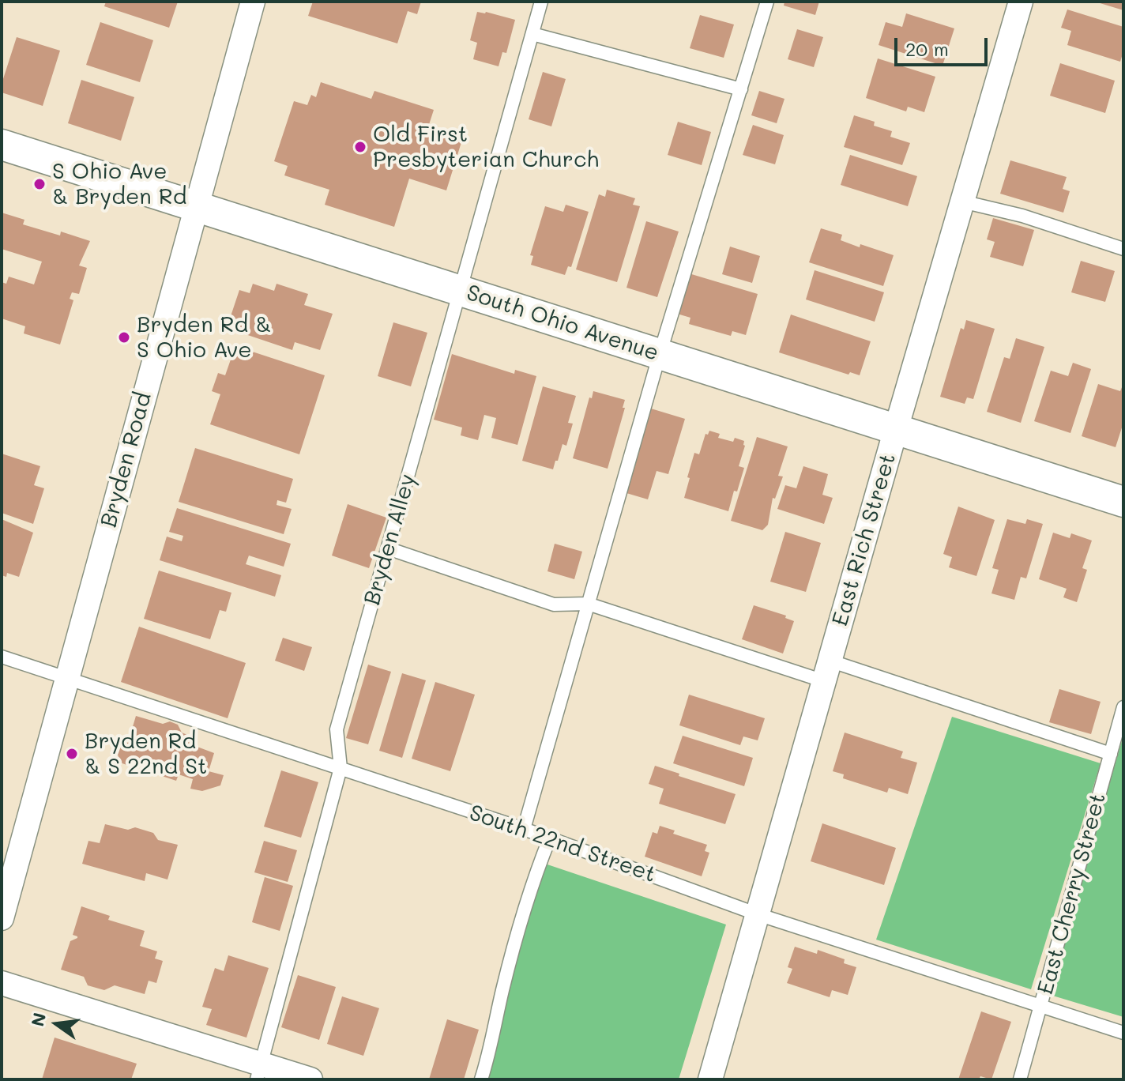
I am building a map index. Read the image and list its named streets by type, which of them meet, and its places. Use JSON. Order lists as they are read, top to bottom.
{
  "streets": {
    "street": ["South Ohio Avenue", "Bryden Road", "East Rich Street"],
    "lane": ["Bryden Alley", "South 22nd Street", "East Cherry Street"]
  },
  "crossings": [
    ["South Ohio Avenue", "Bryden Road"],
    ["South Ohio Avenue", "Bryden Alley"],
    ["South Ohio Avenue", "East Rich Street"],
    ["Bryden Road", "South 22nd Street"],
    ["Bryden Alley", "South 22nd Street"],
    ["East Rich Street", "South 22nd Street"],
    ["South 22nd Street", "East Cherry Street"]
  ],
  "places": [
    "Old First Presbyterian Church",
    "S Ohio Ave & Bryden Rd",
    "Bryden Rd & S Ohio Ave",
    "Bryden Rd & S 22nd St"
  ],
  "scale_bar": "20 m",
  "north": "left"
}
